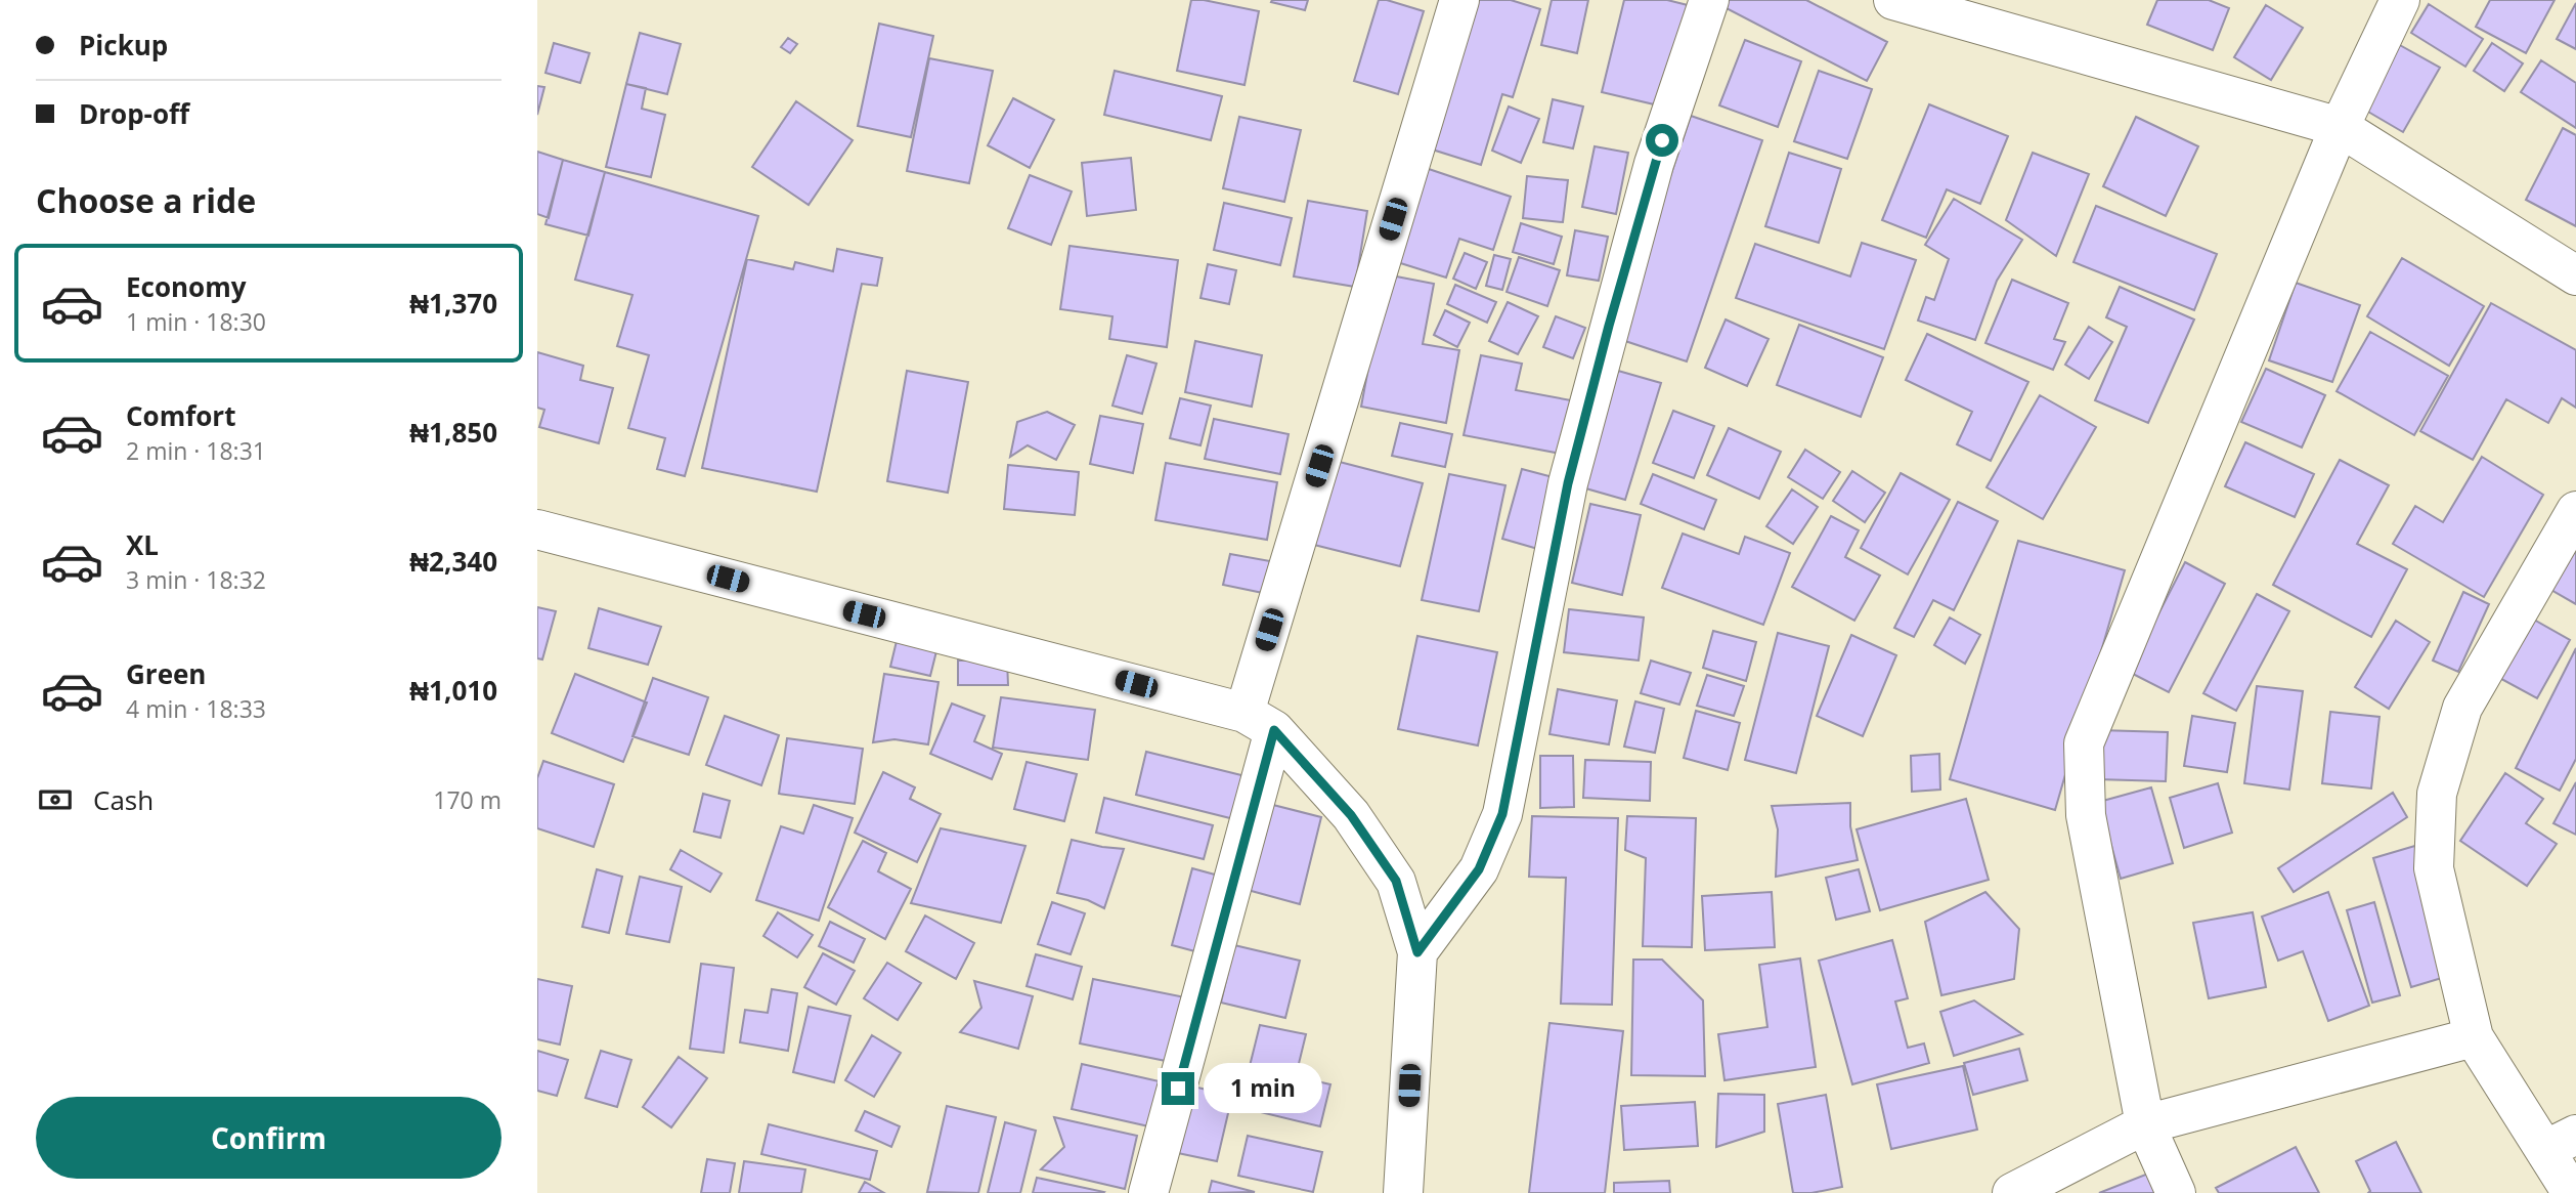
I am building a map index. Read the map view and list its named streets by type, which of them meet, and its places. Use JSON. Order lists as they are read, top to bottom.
{
  "page": {
    "banner": ["Pickup", "Drop-off"],
    "heading": "Choose a ride",
    "list": [
      {
        "name": "Economy",
        "note": "1 min · 18:30",
        "value": "₦1,370"
      },
      {
        "name": "Comfort",
        "note": "2 min · 18:31",
        "value": "₦1,850"
      },
      {
        "name": "XL",
        "note": "3 min · 18:32",
        "value": "₦2,340"
      },
      {
        "name": "Green",
        "note": "4 min · 18:33",
        "value": "₦1,010"
      }
    ],
    "pay": ["Cash", "170 m"],
    "bubble": "1 min",
    "buttons": "Confirm"
  }
}
